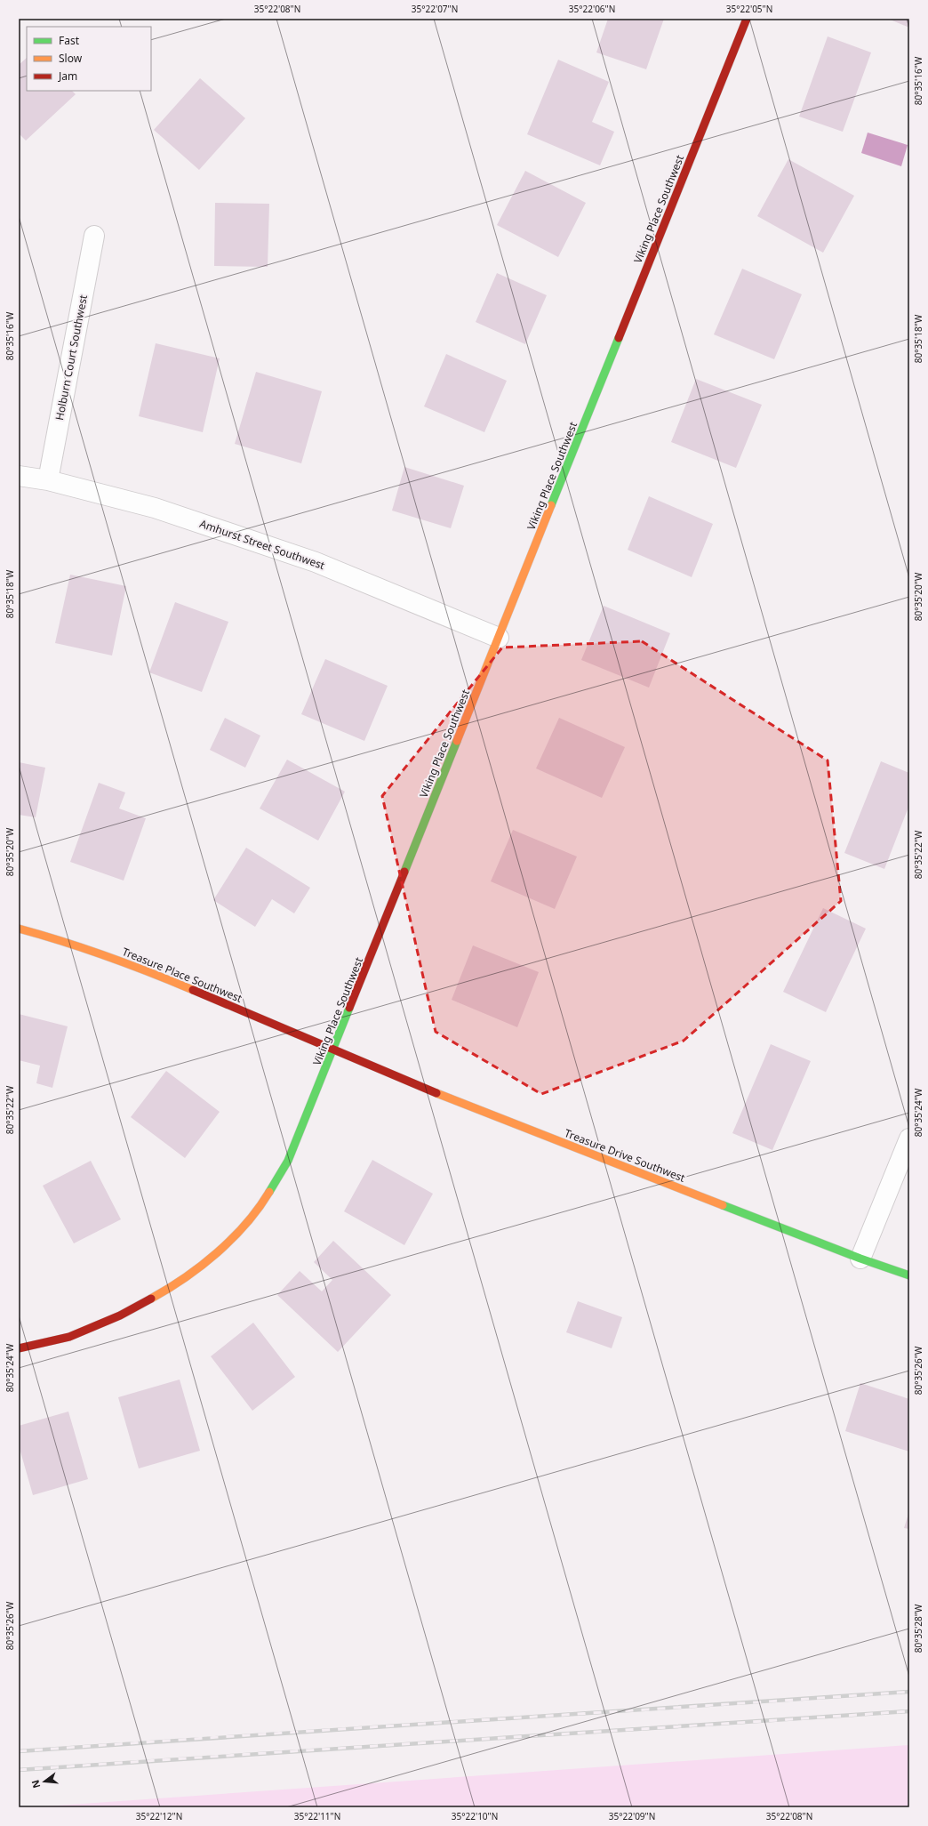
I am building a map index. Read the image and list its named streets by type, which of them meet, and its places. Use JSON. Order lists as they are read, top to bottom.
{
  "streets": {
    "street": [
      "Viking Place Southwest",
      "Holburn Court Southwest",
      "Amhurst Street Southwest",
      "Treasure Place Southwest",
      "Treasure Drive Southwest"
    ]
  },
  "crossings": [
    ["Viking Place Southwest", "Amhurst Street Southwest"],
    ["Viking Place Southwest", "Treasure Place Southwest"],
    ["Viking Place Southwest", "Treasure Drive Southwest"],
    ["Holburn Court Southwest", "Amhurst Street Southwest"],
    ["Treasure Place Southwest", "Treasure Drive Southwest"]
  ],
  "legend": ["Fast", "Slow", "Jam"],
  "north": "left",
  "coordinates": [
    "35°22'08\"N",
    "35°22'07\"N",
    "35°22'06\"N",
    "35°22'05\"N",
    "80°35'16\"W",
    "80°35'18\"W",
    "80°35'20\"W",
    "80°35'22\"W",
    "80°35'24\"W",
    "80°35'26\"W",
    "80°35'28\"W",
    "35°22'12\"N",
    "35°22'11\"N",
    "35°22'10\"N",
    "35°22'09\"N"
  ]
}
